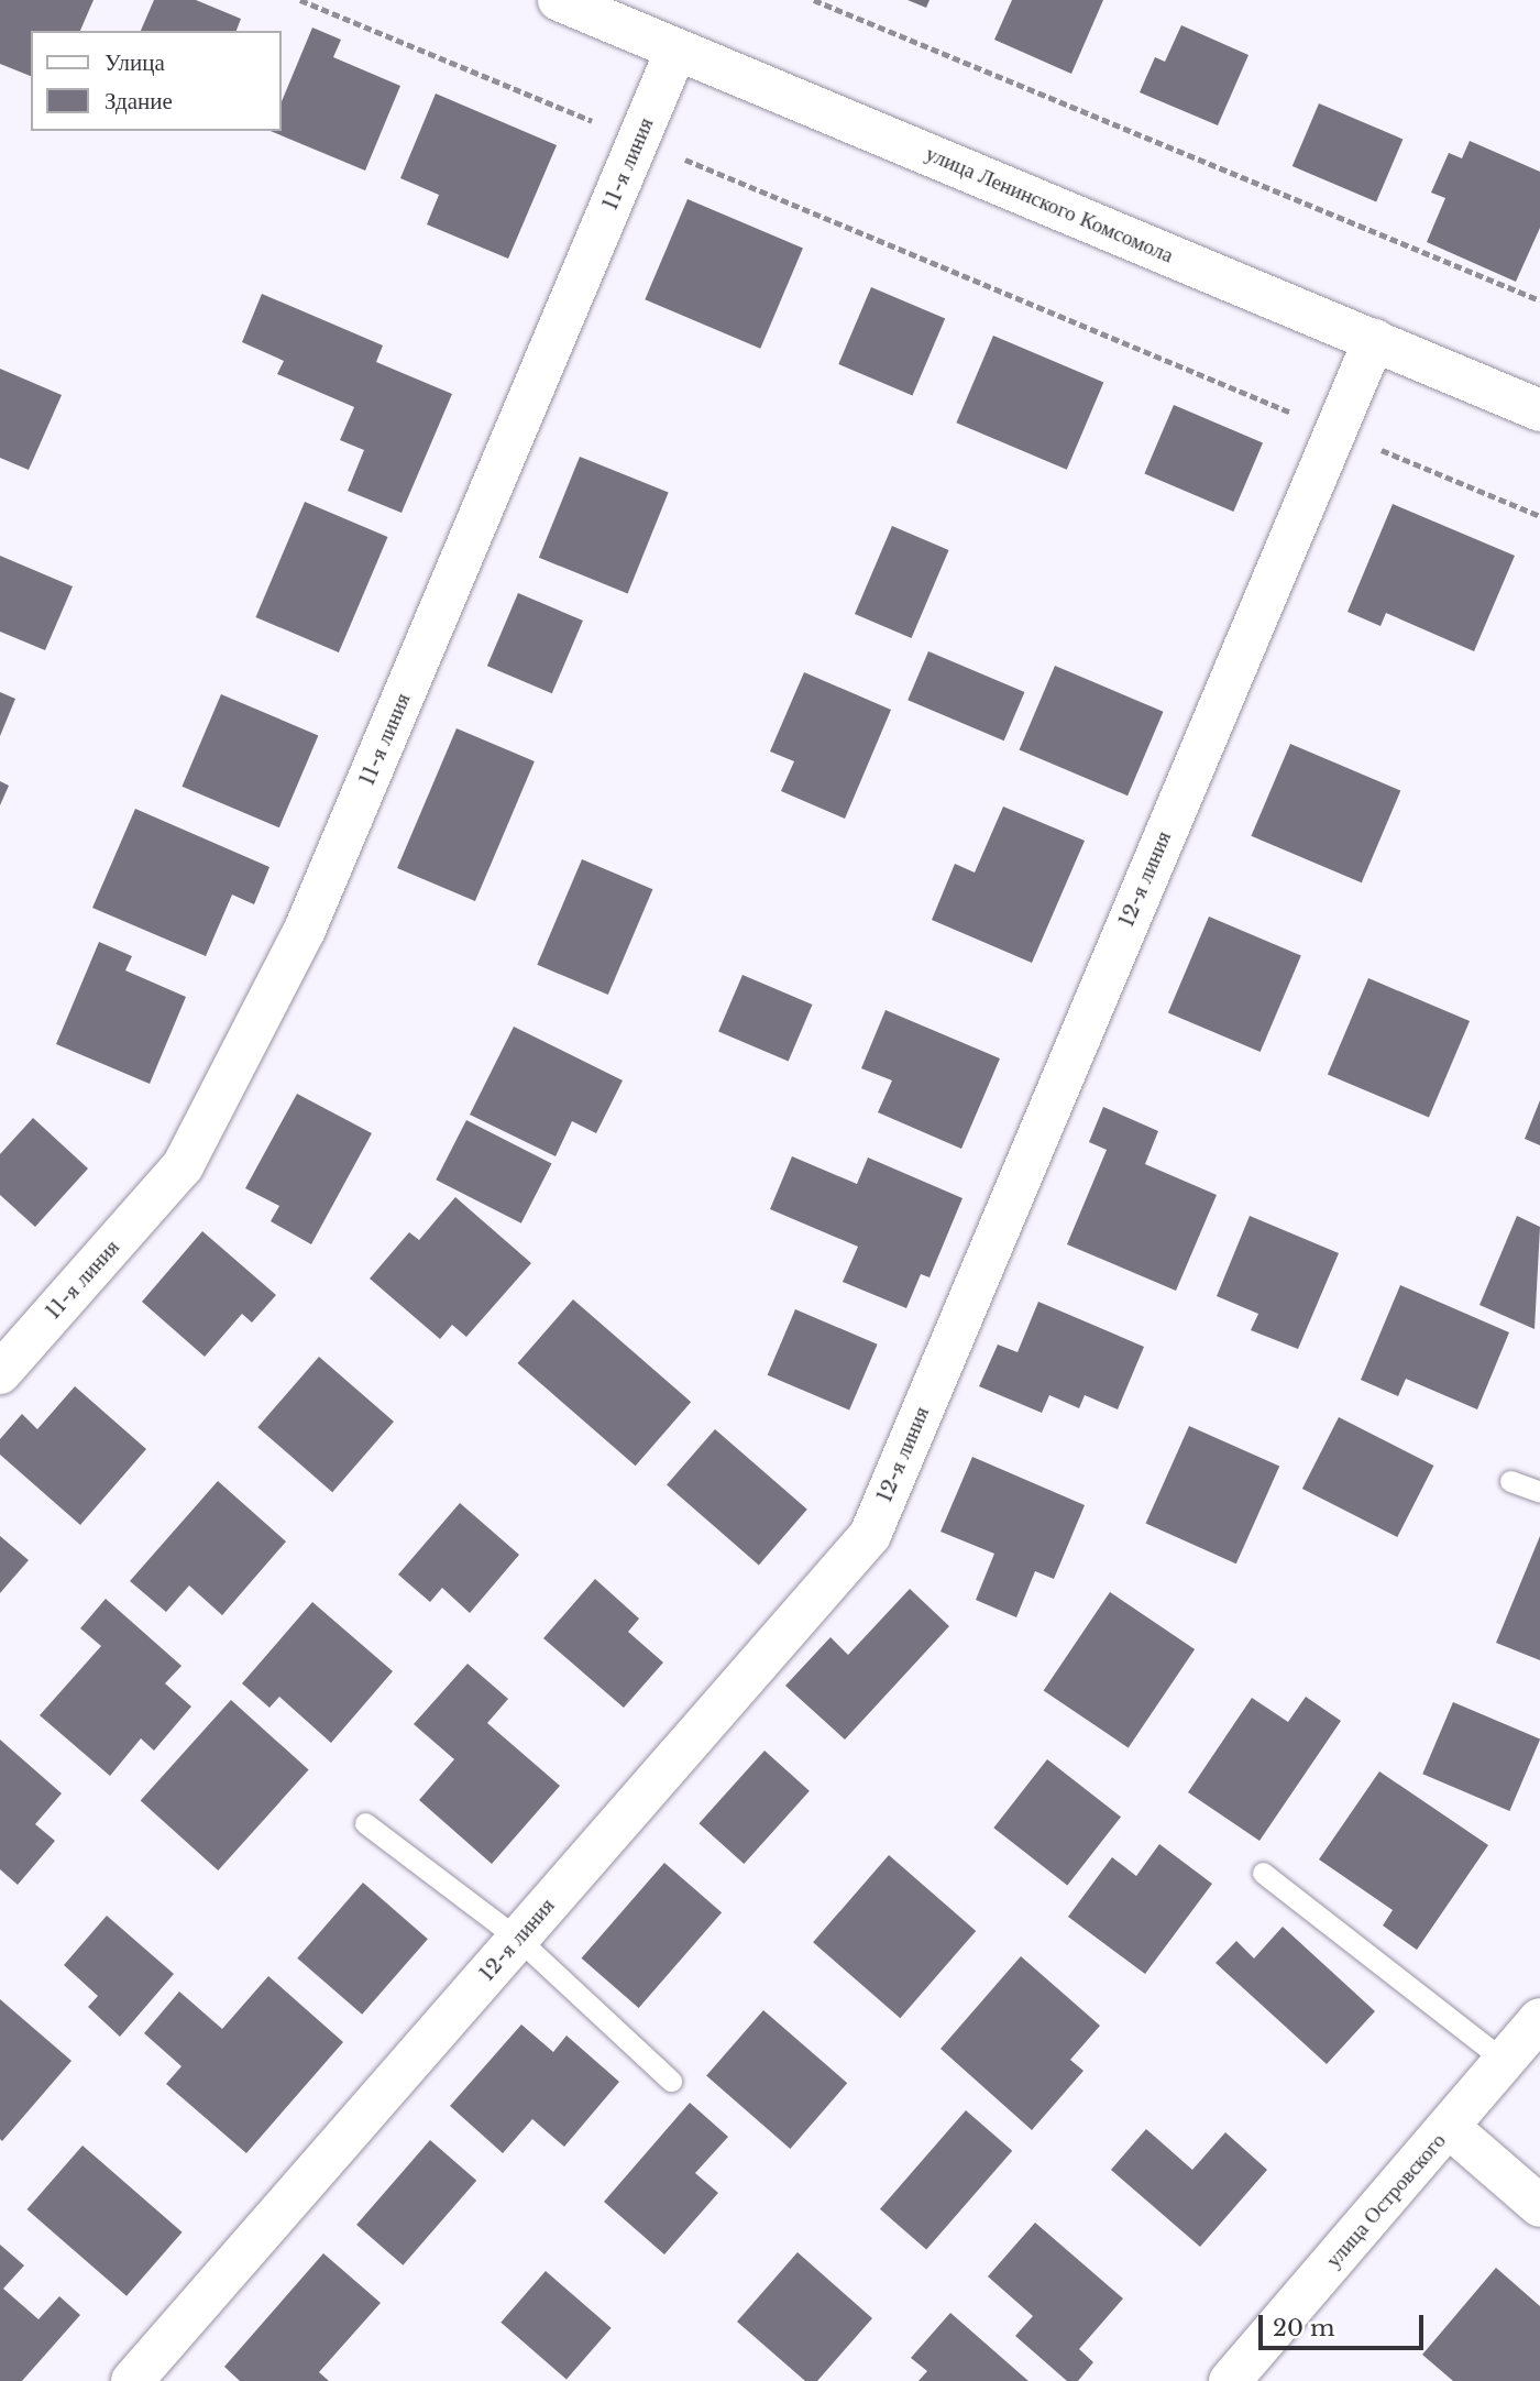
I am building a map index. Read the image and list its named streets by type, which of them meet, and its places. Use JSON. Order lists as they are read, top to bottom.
{
  "streets": {
    "street": [
      "11-я линия",
      "улица Ленинского Комсомола",
      "12-я линия",
      "улица Островского"
    ]
  },
  "crossings": [
    ["11-я линия", "улица Ленинского Комсомола"],
    ["улица Ленинского Комсомола", "12-я линия"]
  ],
  "legend": ["Улица", "Здание"],
  "scale_bar": "20 m"
}
